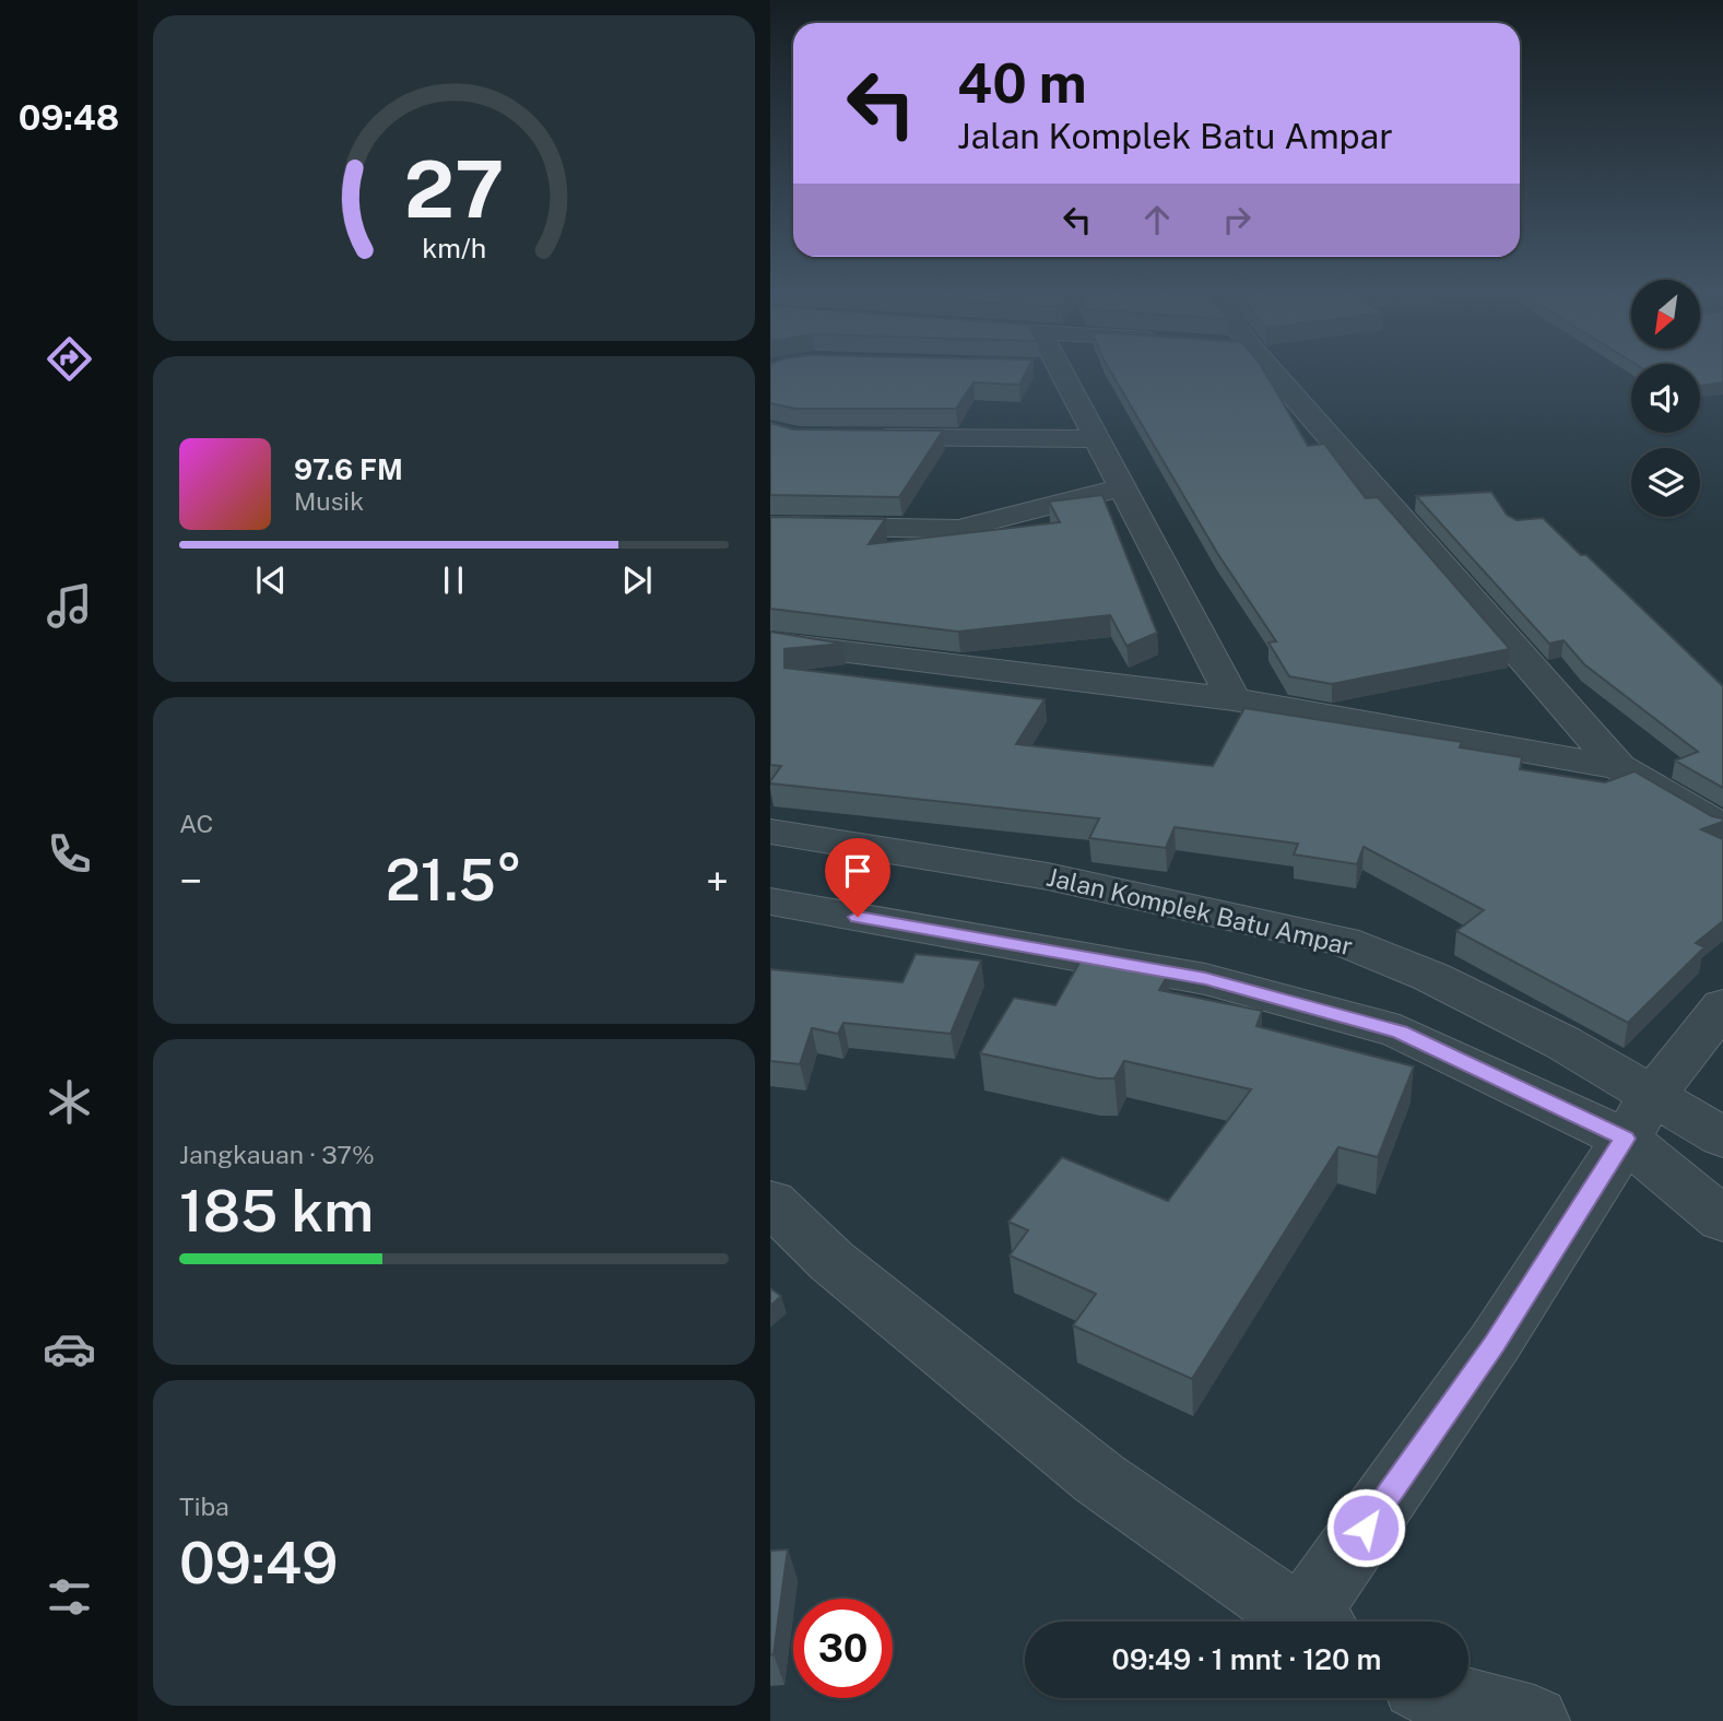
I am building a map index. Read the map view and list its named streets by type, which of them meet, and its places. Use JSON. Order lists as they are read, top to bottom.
{
  "streets": {
    "street": ["Jalan Komplek Batu Ampar"]
  },
  "north": "bottom left",
  "page": {
    "tabs": "09:48",
    "turn": ["40 m", "Jalan Komplek Batu Ampar"],
    "song": ["97.6 FM", "Musik"],
    "tile": [
      "AC",
      ["Jangkauan · 37%", "185 km"],
      ["Tiba", "09:49"]
    ],
    "heat": ["−", "21.5°", "+"],
    "limit": "30",
    "trip": "09:49 · 1 mnt · 120 m",
    "gauge": ["27", "km/h"]
  }
}
